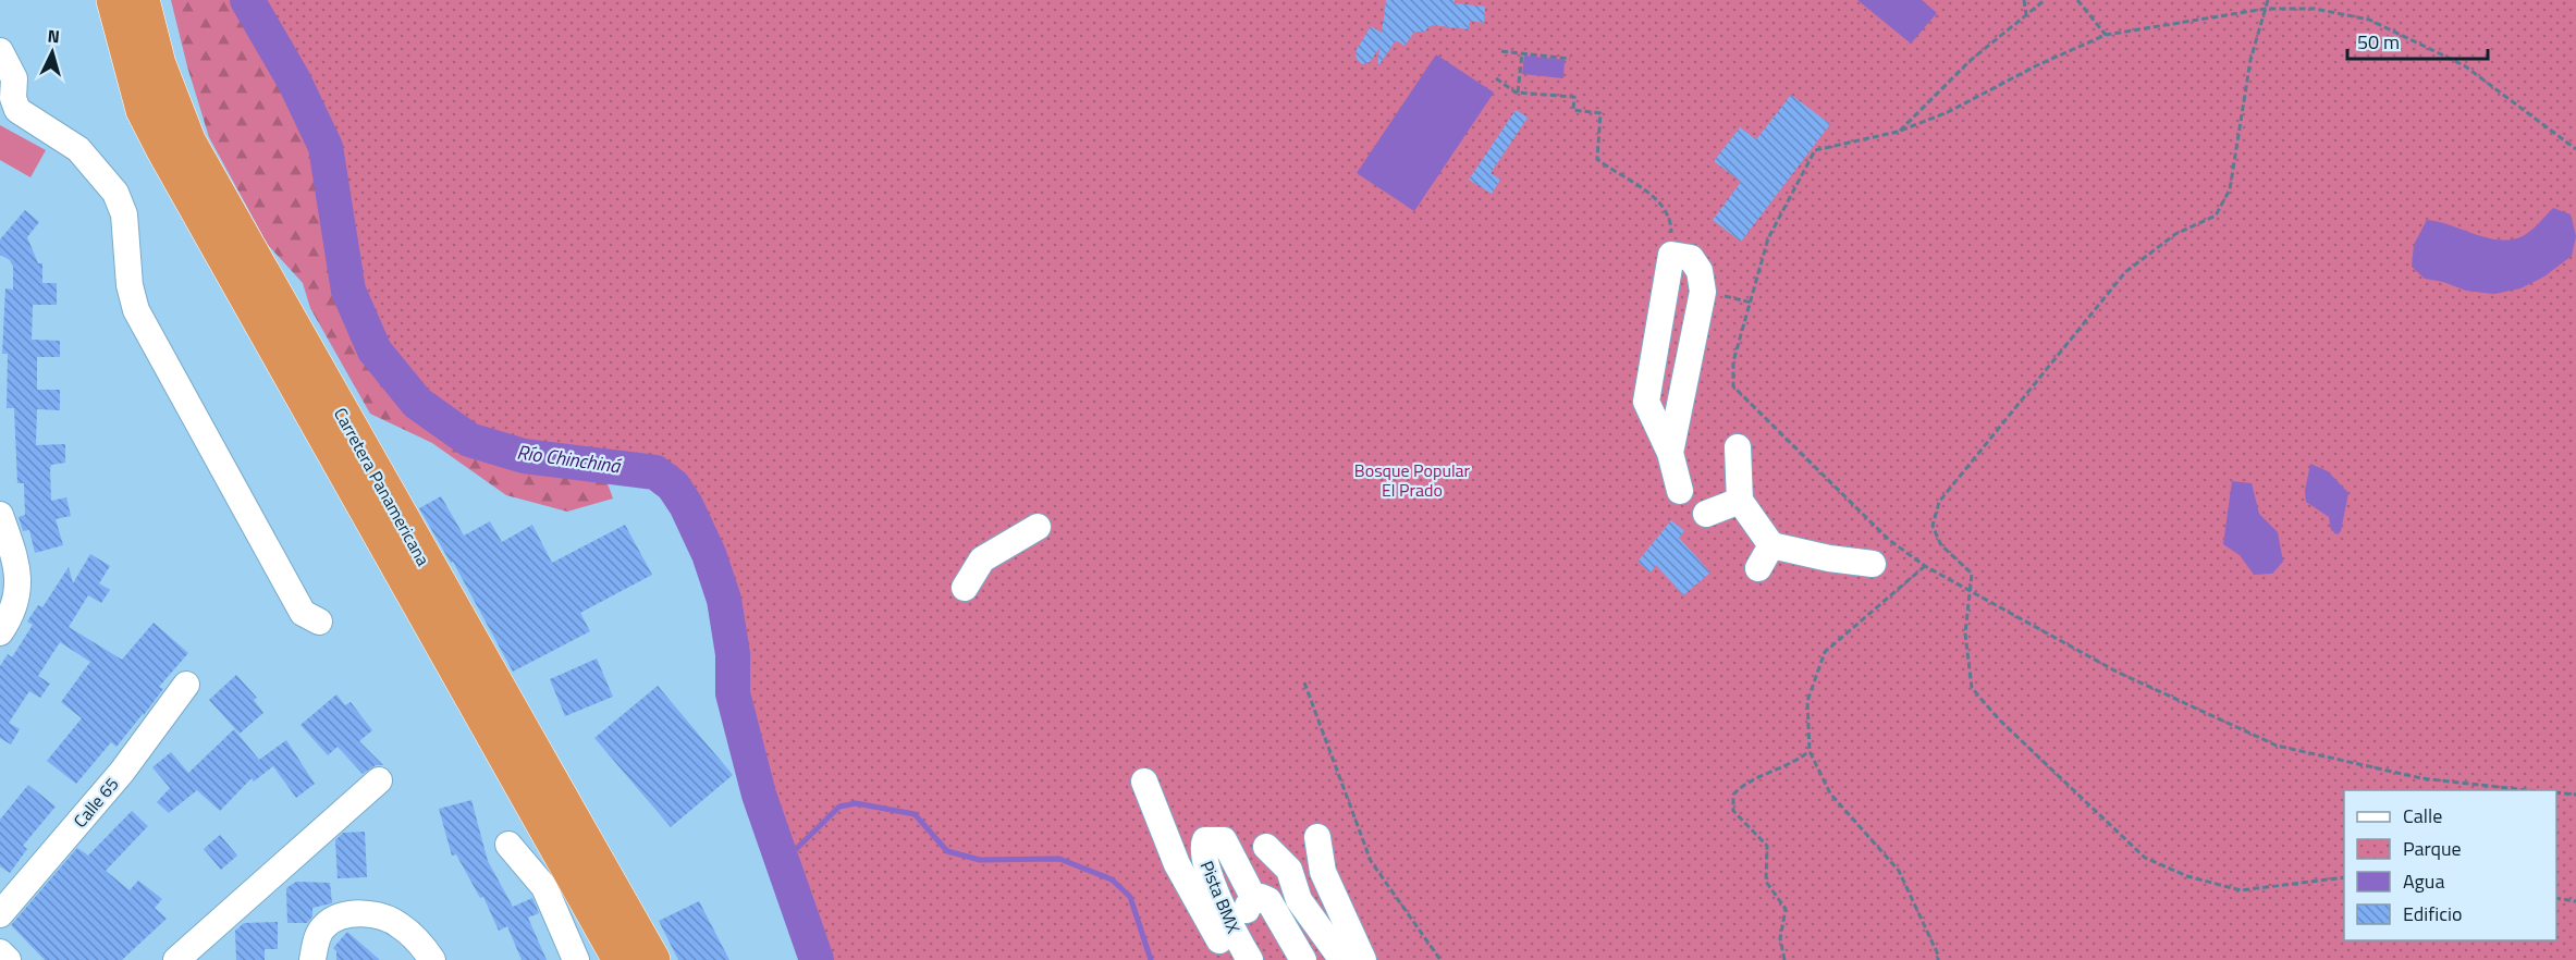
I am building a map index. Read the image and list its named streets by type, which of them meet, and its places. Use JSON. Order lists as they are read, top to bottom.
{
  "streets": {
    "highway": ["Carretera Panamericana"],
    "street": ["Calle 65", "Pista BMX"]
  },
  "water": ["Río Chinchiná"],
  "parks": ["Bosque Popular El Prado"],
  "legend": [
    "Calle",
    "Parque",
    "Agua",
    "Edificio"
  ],
  "scale_bar": "50 m",
  "north": "top"
}
